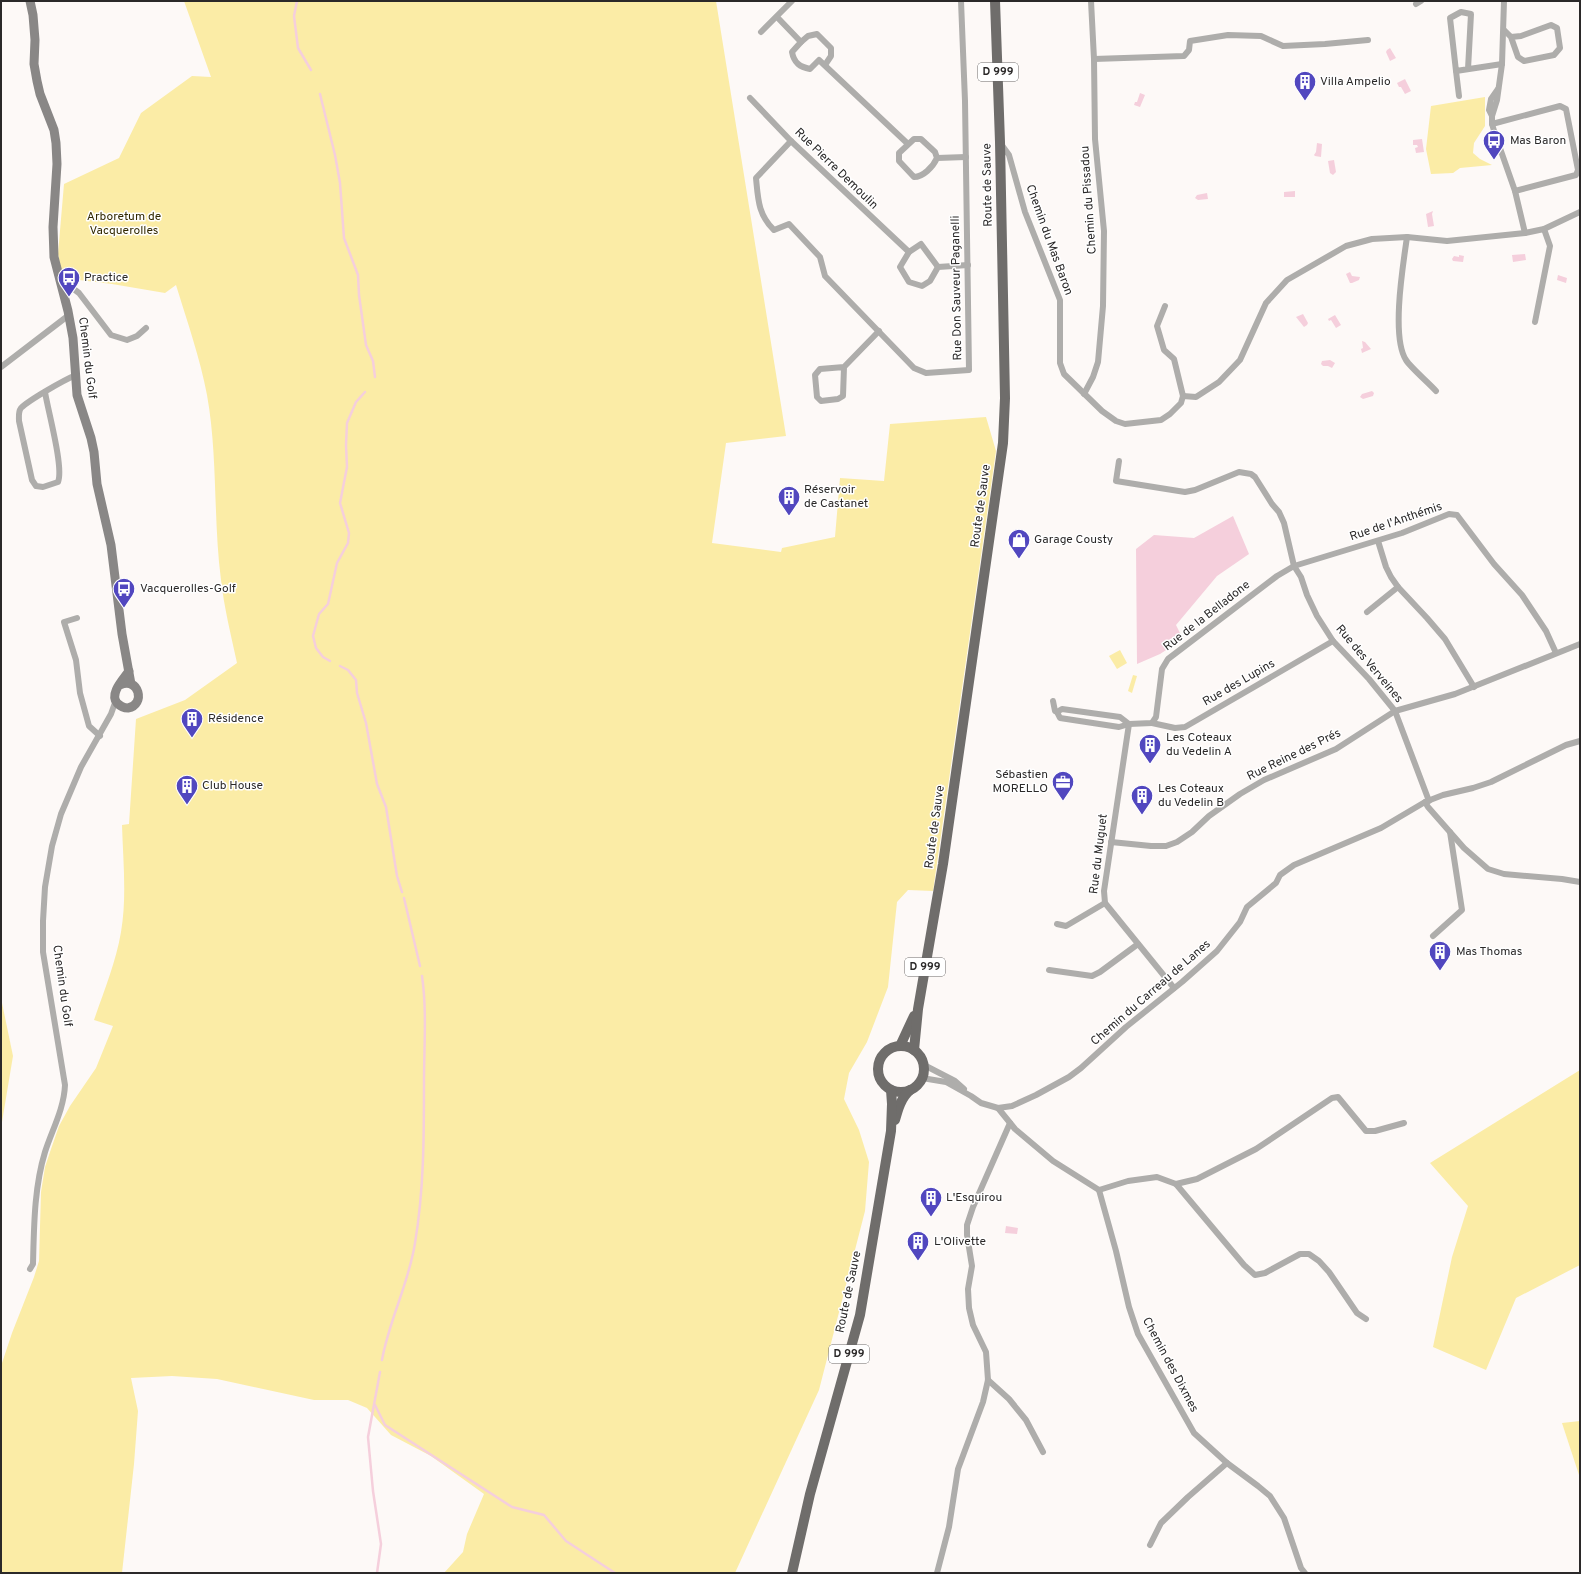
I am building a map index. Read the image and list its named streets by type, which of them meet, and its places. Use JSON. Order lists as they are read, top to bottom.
{
  "streets": {
    "main road": ["D 999", "Route de Sauve"],
    "street": [
      "Rue Pierre Demoulin",
      "Chemin du Pissadou",
      "Chemin du Mas Baron",
      "Rue Don Sauveur Paganelli",
      "Chemin du Golf",
      "Rue de l'Anthémis",
      "Rue de la Belladone",
      "Rue des Verveines",
      "Rue des Lupins",
      "Rue Reine des Prés",
      "Rue du Muguet",
      "Chemin du Carreau de Lanes",
      "Chemin des Dixmes"
    ]
  },
  "crossings": [
    ["Rue Pierre Demoulin", "Rue Don Sauveur Paganelli"],
    ["Route de Sauve", "Chemin du Mas Baron"],
    ["Chemin du Pissadou", "Chemin du Mas Baron"],
    ["Rue de l'Anthémis", "Rue de la Belladone"],
    ["Rue de l'Anthémis", "Rue des Verveines"],
    ["Rue de l'Anthémis", "Rue Reine des Prés"],
    ["Rue de la Belladone", "Rue des Verveines"],
    ["Rue de la Belladone", "Rue des Lupins"],
    ["Rue des Verveines", "Rue des Lupins"],
    ["Rue des Verveines", "Rue Reine des Prés"],
    ["Rue des Verveines", "Chemin du Carreau de Lanes"],
    ["Rue Reine des Prés", "Rue du Muguet"],
    ["Rue du Muguet", "Chemin du Carreau de Lanes"]
  ],
  "parks": ["Arboretum de Vacquerolles"],
  "places": {
    "building": [
      "Villa Ampelio",
      "Réservoir de Castanet",
      "Résidence",
      "Les Coteaux du Vedelin A",
      "Club House",
      "Les Coteaux du Vedelin B",
      "Mas Thomas",
      "L'Esquirou",
      "L'Olivette"
    ],
    "bus stop": ["Mas Baron", "Practice", "Vacquerolles-Golf"],
    "shop": ["Garage Cousty"],
    "office": ["Sébastien MORELLO"]
  }
}
